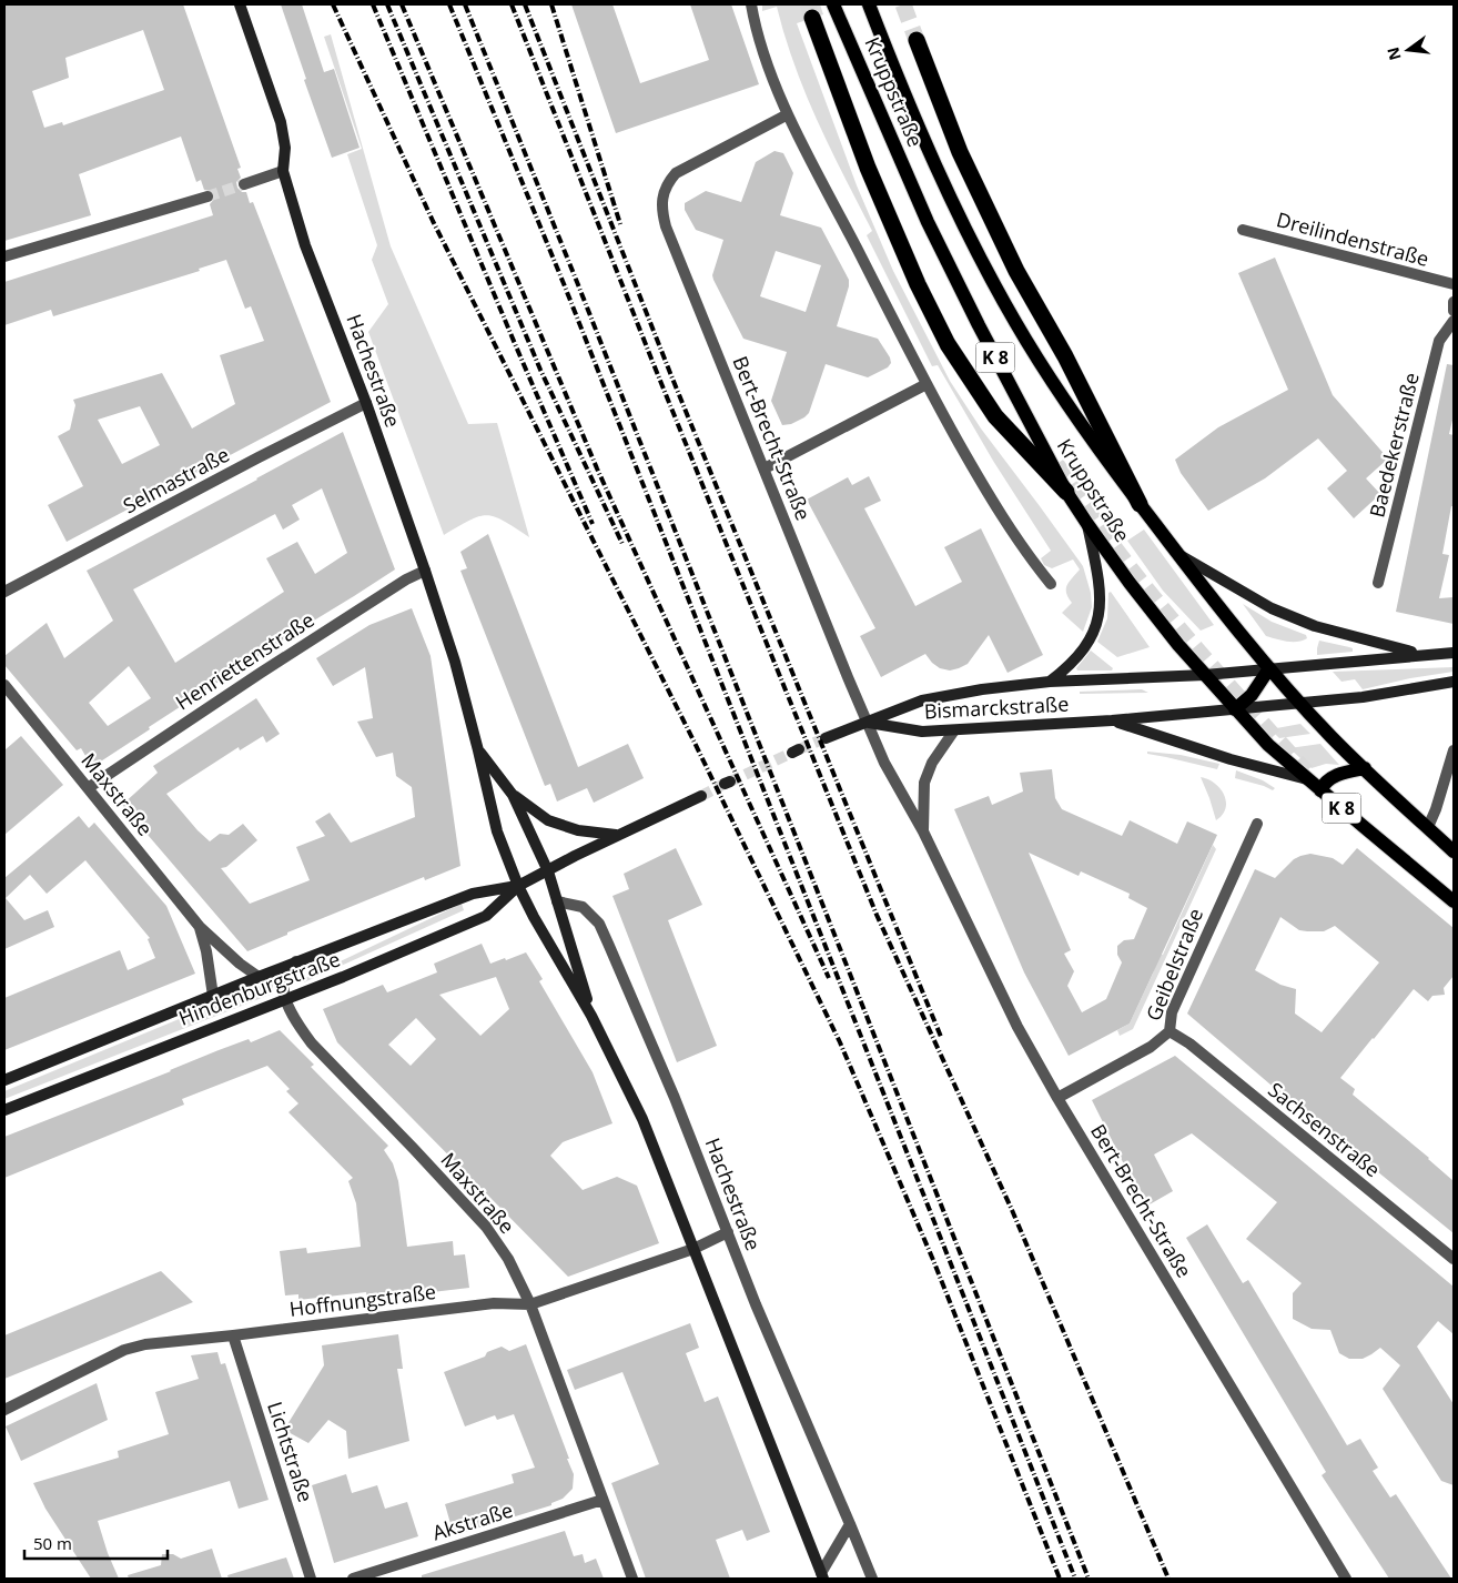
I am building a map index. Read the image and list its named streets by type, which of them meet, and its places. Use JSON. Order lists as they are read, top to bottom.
{
  "streets": {
    "main road": [
      "Kruppstraße",
      "K 8",
      "Hachestraße",
      "Bismarckstraße",
      "Hindenburgstraße"
    ],
    "street": [
      "Dreilindenstraße",
      "Bert-Brecht-Straße",
      "Baedekerstraße",
      "Selmastraße",
      "Henriettenstraße",
      "Maxstraße",
      "Geibelstraße",
      "Sachsenstraße",
      "Hoffnungstraße",
      "Lichtstraße",
      "Akstraße"
    ]
  },
  "crossings": [
    ["Kruppstraße", "Bismarckstraße"],
    ["Hachestraße", "Selmastraße"],
    ["Hachestraße", "Henriettenstraße"],
    ["Hachestraße", "Hindenburgstraße"],
    ["Hachestraße", "Hoffnungstraße"],
    ["Bert-Brecht-Straße", "Bismarckstraße"],
    ["Bert-Brecht-Straße", "Geibelstraße"],
    ["Henriettenstraße", "Maxstraße"],
    ["Maxstraße", "Hindenburgstraße"],
    ["Maxstraße", "Hoffnungstraße"],
    ["Maxstraße", "Akstraße"],
    ["Geibelstraße", "Sachsenstraße"],
    ["Hoffnungstraße", "Lichtstraße"]
  ],
  "scale_bar": "50 m",
  "north": "left"
}
